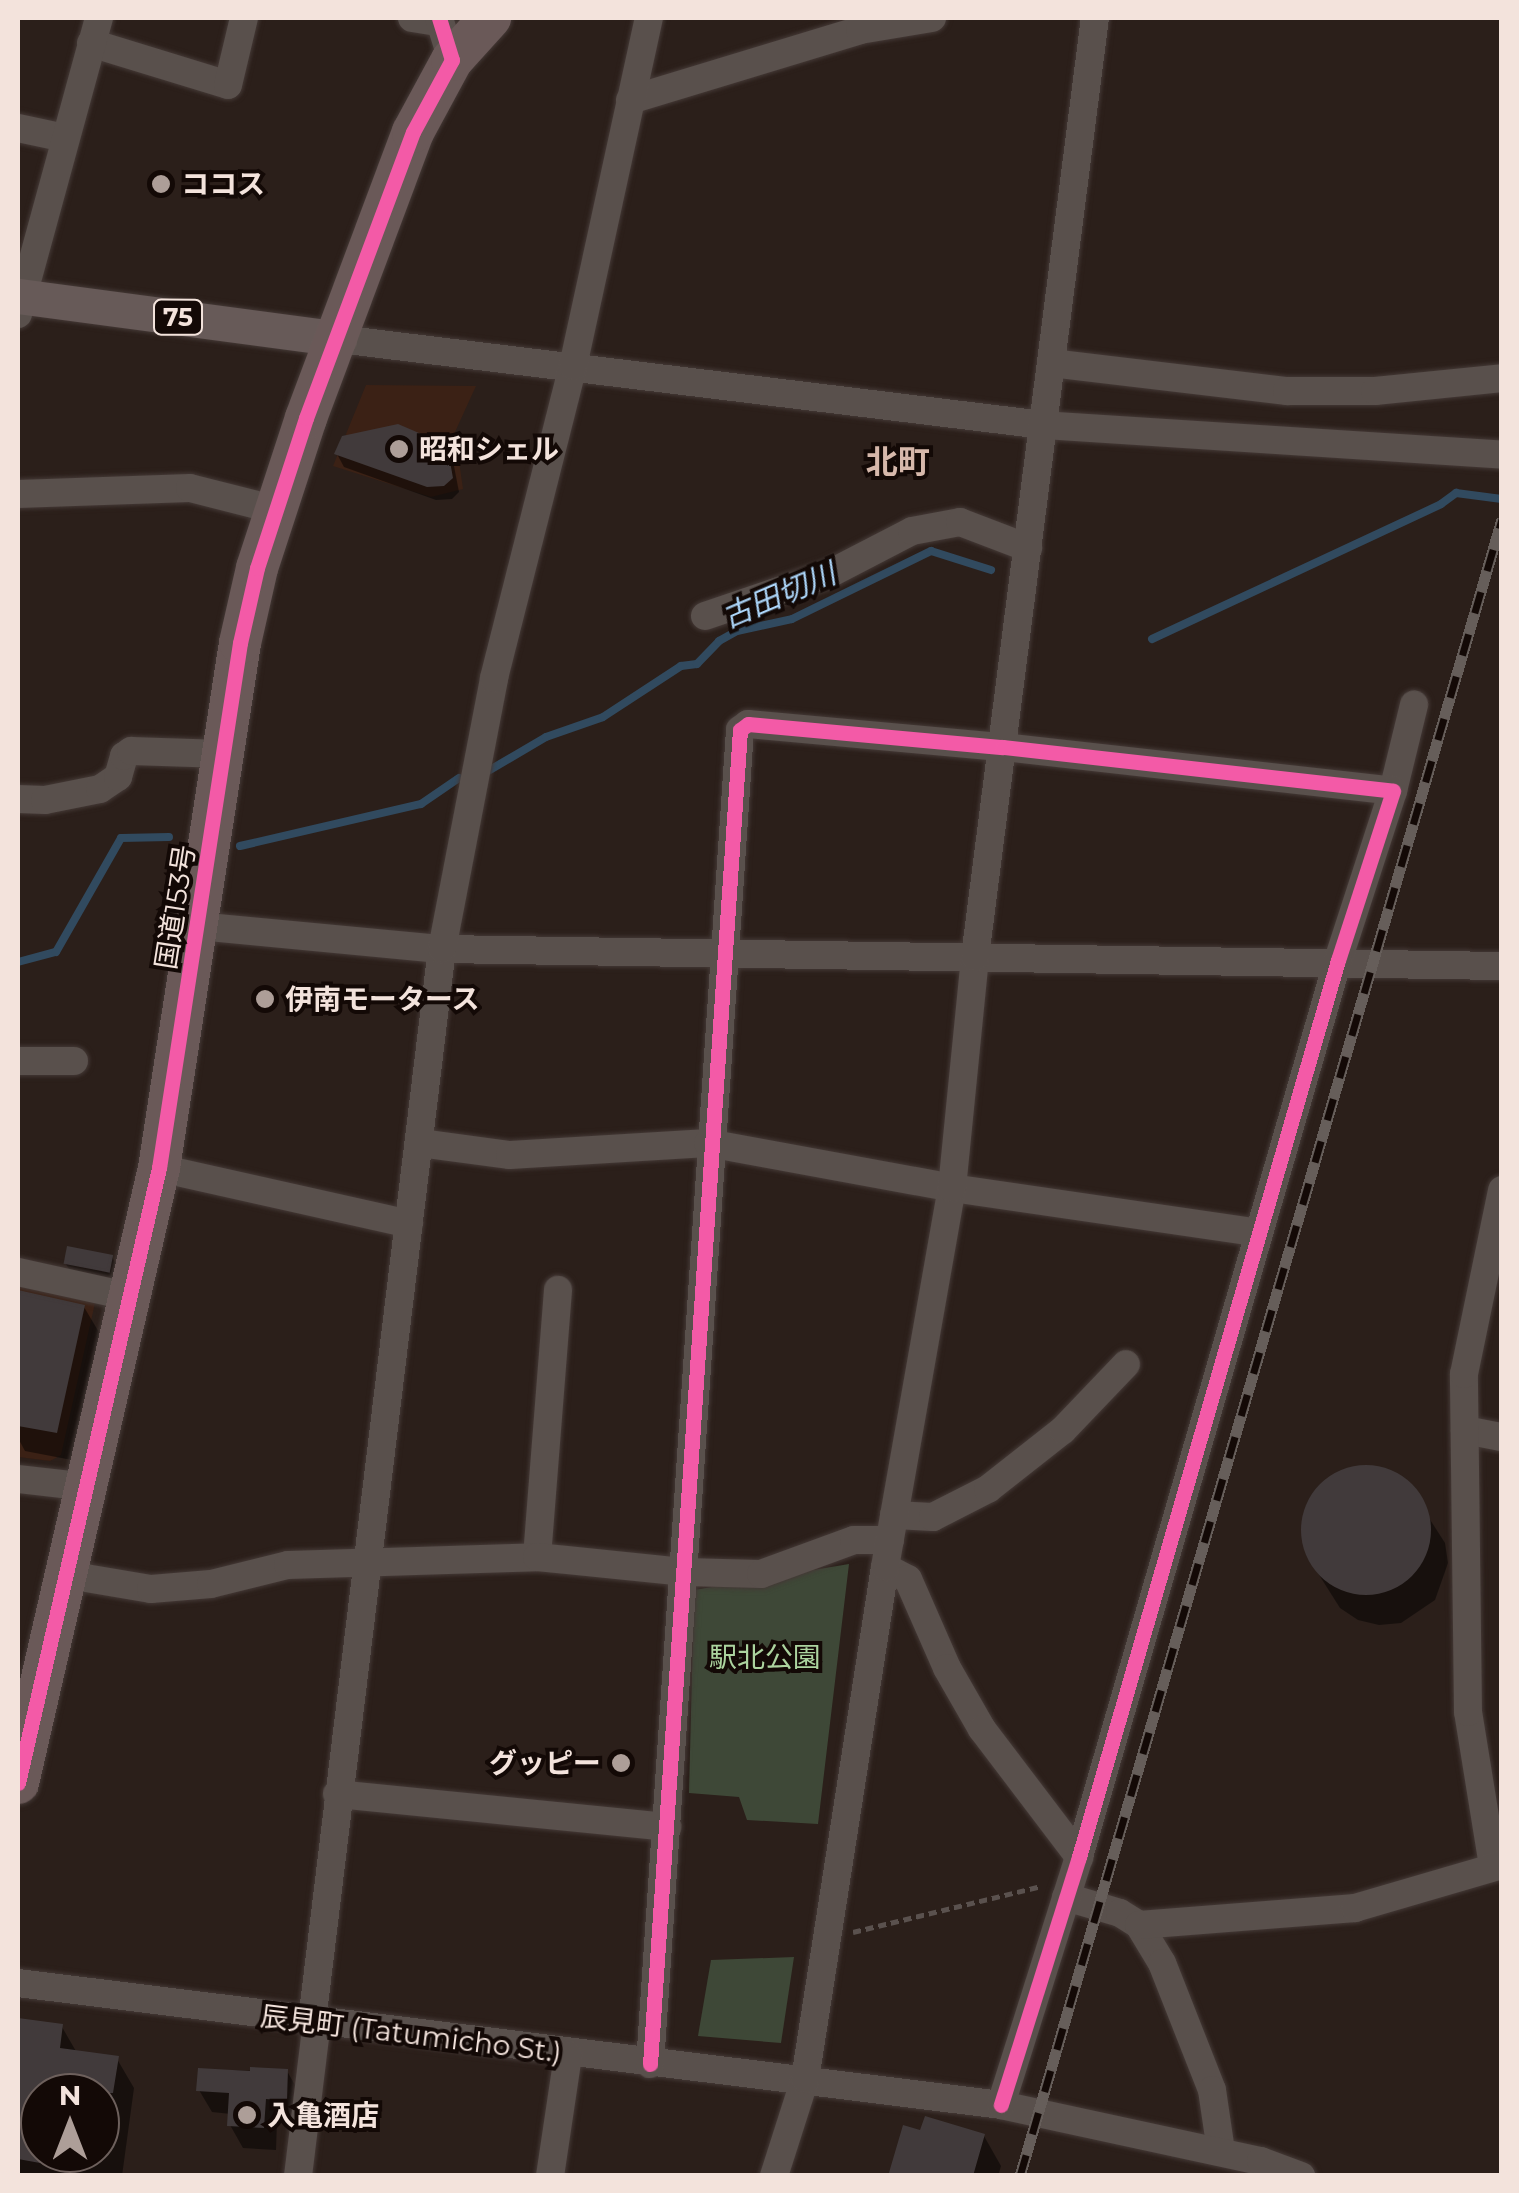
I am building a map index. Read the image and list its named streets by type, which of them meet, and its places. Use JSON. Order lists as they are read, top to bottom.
{
  "streets": {
    "highway": ["国道153号"],
    "main road": ["75"],
    "street": ["辰見町 (Tatumicho St.)"]
  },
  "crossings": [
    ["75", "国道153号"]
  ],
  "districts": ["北町"],
  "water": ["古田切川"],
  "parks": ["駅北公園"],
  "places": [
    "ココス",
    "昭和シェル",
    "伊南モータース",
    "グッピー",
    "入亀酒店"
  ],
  "north": "top"
}
